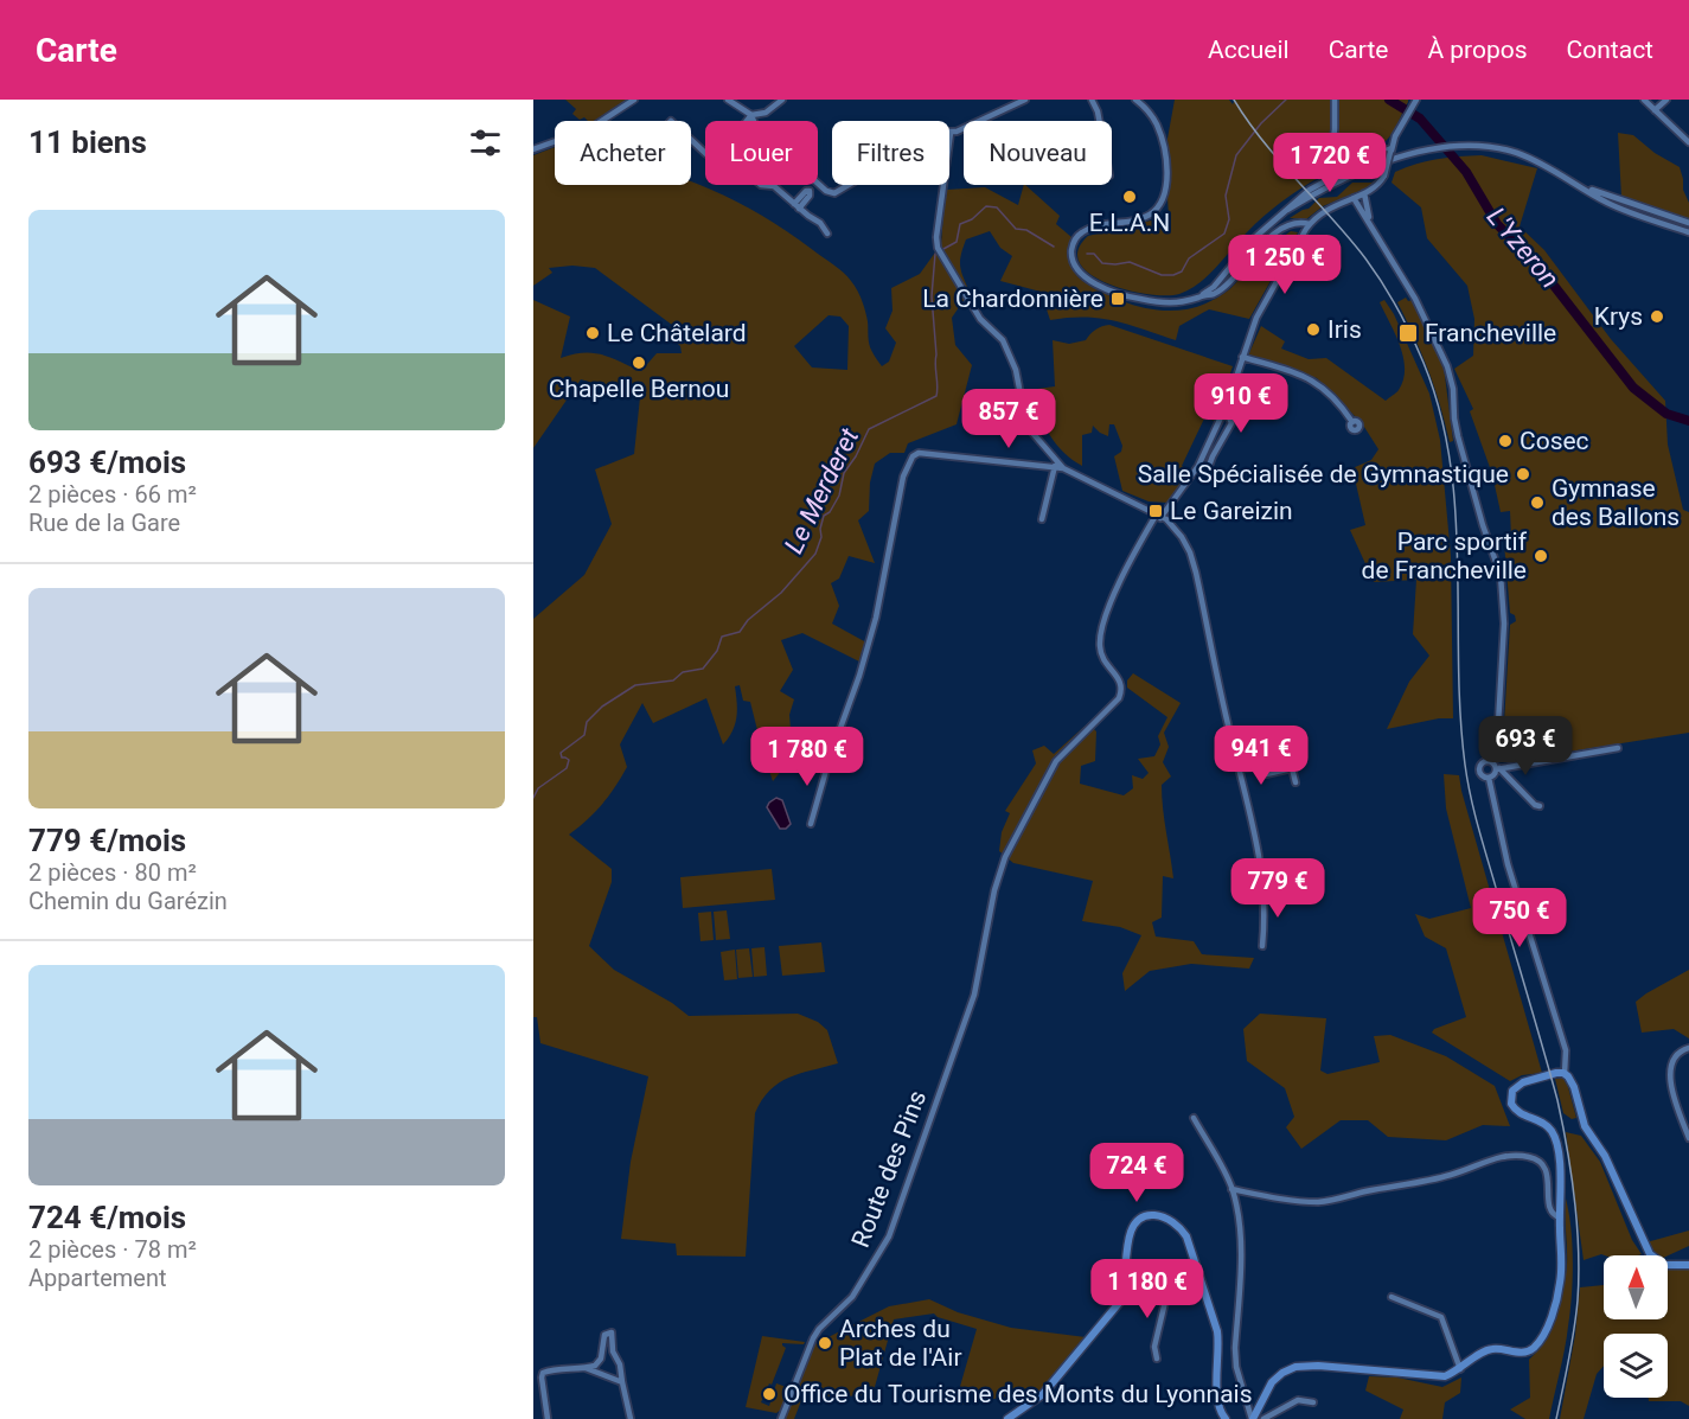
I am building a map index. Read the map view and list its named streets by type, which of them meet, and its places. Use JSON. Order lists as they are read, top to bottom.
{
  "streets": {
    "street": ["Route des Pins"]
  },
  "water": ["L'Yzeron", "Le Merderet"],
  "places": {
    "other": [
      "E.L.A.N",
      "Krys",
      "Iris",
      "Le Châtelard",
      "Chapelle Bernou",
      "Cosec",
      "Salle Spécialisée de Gymnastique",
      "Gymnase des Ballons",
      "Parc sportif de Francheville",
      "Arches du Plat de l'Air",
      "Office du Tourisme des Monts du Lyonnais"
    ],
    "transit": ["La Chardonnière", "Francheville", "Le Gareizin"]
  },
  "north": "top",
  "page": {
    "header": "Carte",
    "nav": [
      "Accueil",
      "Carte",
      "À propos",
      "Contact"
    ],
    "heading": "11 biens",
    "chip": [
      "Acheter",
      "Louer",
      "Filtres",
      "Nouveau"
    ],
    "price": [
      "1 720 €",
      "1 250 €",
      "910 €",
      "857 €",
      "693 €",
      "941 €",
      "1 780 €",
      "779 €",
      "750 €",
      "724 €",
      "1 180 €"
    ],
    "list": [
      {
        "name": "693 €/mois",
        "note": "2 pièces · 66 m² · Rue de la Gare"
      },
      {
        "name": "779 €/mois",
        "note": "2 pièces · 80 m² · Chemin du Garézin"
      },
      {
        "name": "724 €/mois",
        "note": "2 pièces · 78 m² · Appartement"
      }
    ]
  }
}
